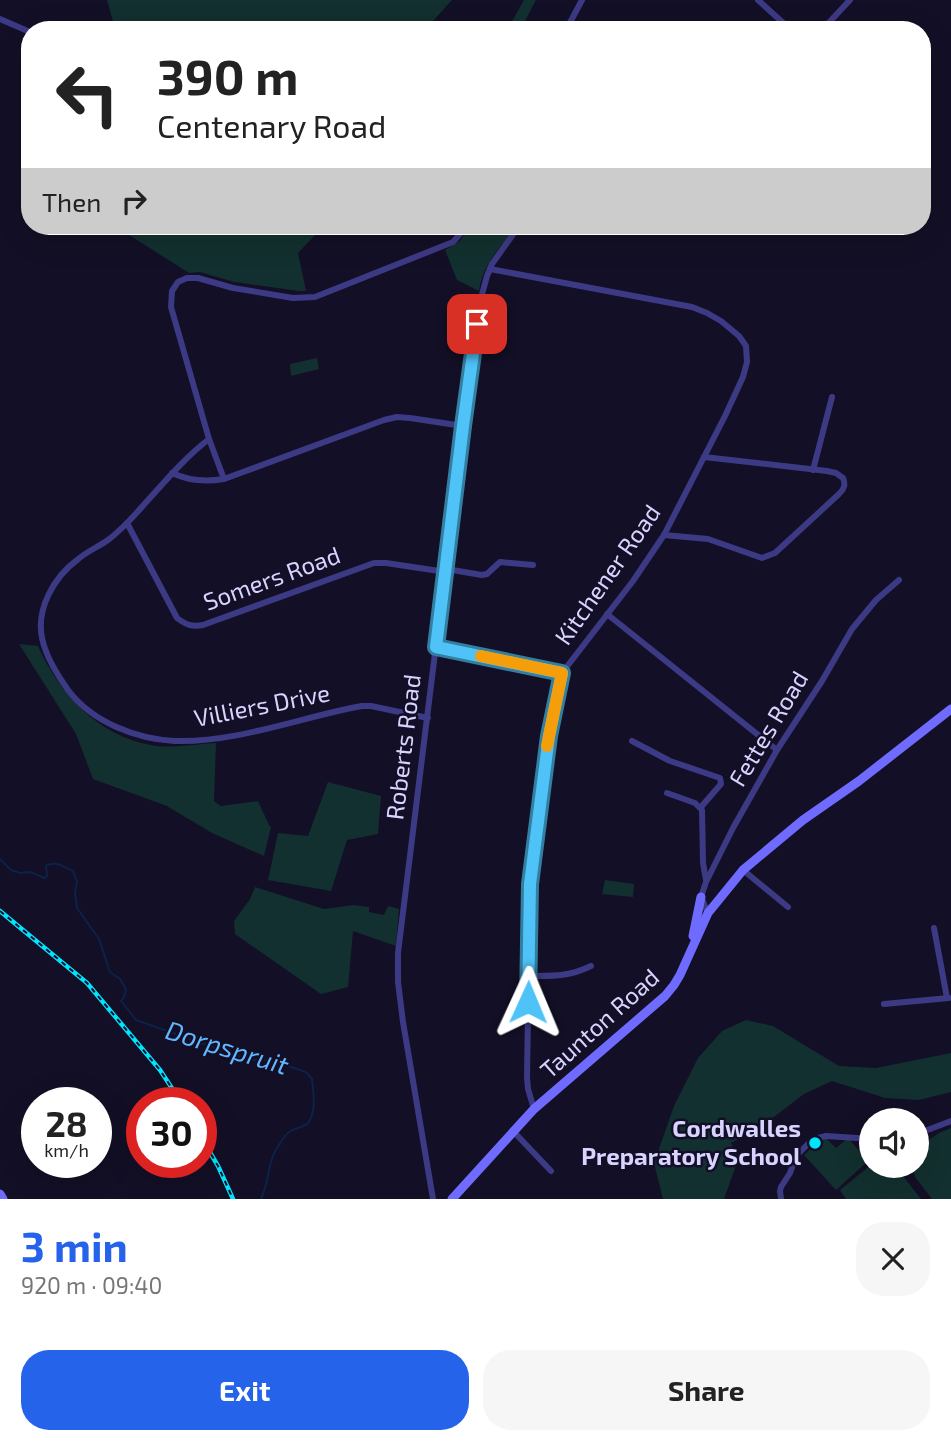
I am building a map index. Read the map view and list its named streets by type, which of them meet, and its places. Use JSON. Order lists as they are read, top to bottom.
{
  "streets": {
    "street": [
      "Kitchener Road",
      "Somers Road",
      "Villiers Drive",
      "Fettes Road",
      "Roberts Road",
      "Taunton Road"
    ]
  },
  "crossings": [
    ["Kitchener Road", "Roberts Road"],
    ["Kitchener Road", "Taunton Road"],
    ["Somers Road", "Villiers Drive"],
    ["Somers Road", "Roberts Road"],
    ["Villiers Drive", "Roberts Road"]
  ],
  "water": ["Dorpspruit"],
  "places": ["Cordwalles Preparatory School"],
  "page": {
    "turn": ["390 m", "Centenary Road"],
    "then": "Then",
    "speed": "28 km/h",
    "limit": "30",
    "heading": ["3 min", "920 m · 09:40"],
    "buttons": ["Exit", "Share"]
  }
}
